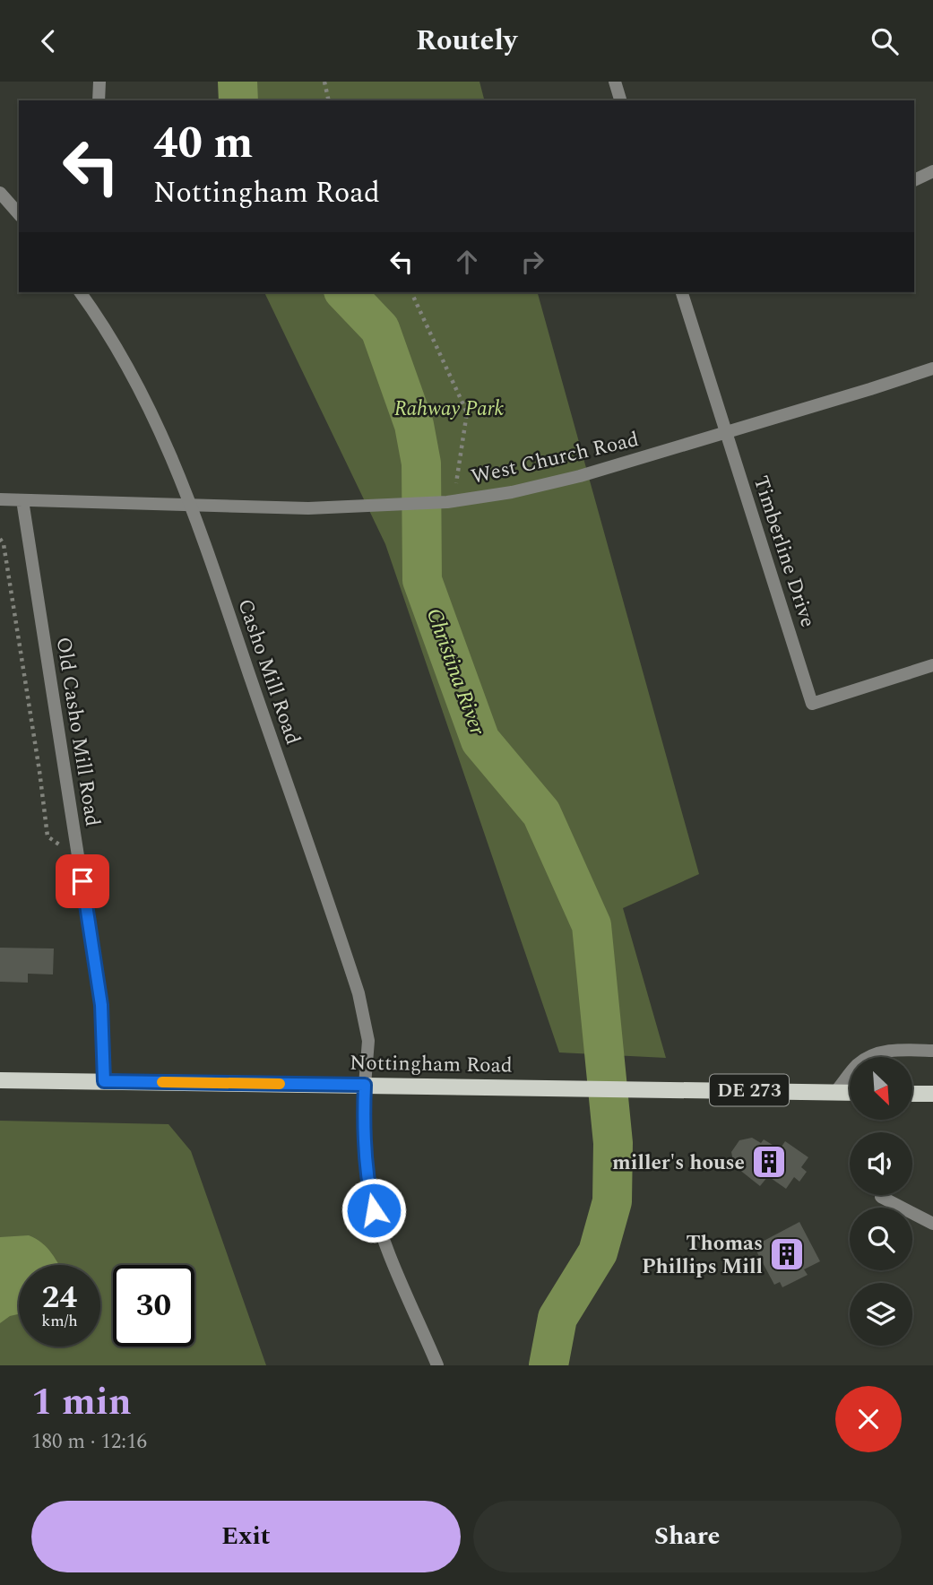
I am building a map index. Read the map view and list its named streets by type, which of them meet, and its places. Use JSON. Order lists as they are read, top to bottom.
{
  "streets": {
    "main road": ["Nottingham Road", "DE 273"],
    "street": [
      "West Church Road",
      "Timberline Drive",
      "Casho Mill Road",
      "Old Casho Mill Road"
    ]
  },
  "crossings": [
    ["West Church Road", "Timberline Drive"],
    ["West Church Road", "Casho Mill Road"],
    ["West Church Road", "Old Casho Mill Road"],
    ["Casho Mill Road", "Nottingham Road"],
    ["Old Casho Mill Road", "Nottingham Road"]
  ],
  "water": ["Christina River"],
  "parks": ["Rahway Park"],
  "places": {
    "building": ["miller's house", "Thomas Phillips Mill"]
  },
  "north": "bottom right",
  "page": {
    "header": "Routely",
    "turn": ["40 m", "Nottingham Road"],
    "speed": "24 km/h",
    "limit": "30",
    "heading": ["1 min", "180 m · 12:16"],
    "buttons": ["Exit", "Share"]
  }
}
